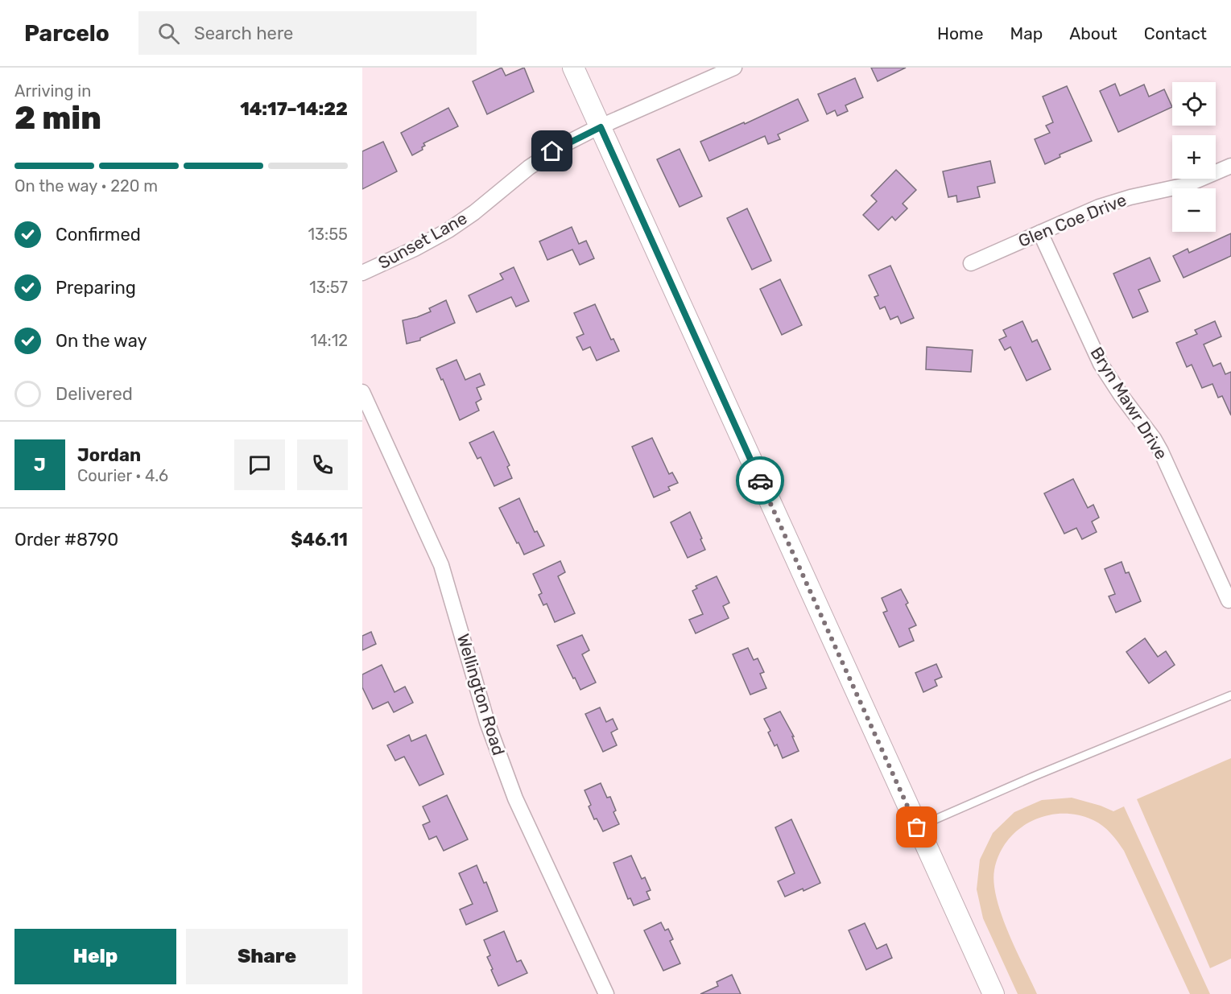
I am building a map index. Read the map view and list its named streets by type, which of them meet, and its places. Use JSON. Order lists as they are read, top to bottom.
{
  "streets": {
    "street": [
      "Glen Coe Drive",
      "Sunset Lane",
      "Bryn Mawr Drive",
      "Wellington Road"
    ]
  },
  "crossings": [
    ["Glen Coe Drive", "Bryn Mawr Drive"]
  ],
  "page": {
    "header": "Parcelo",
    "search": "Search here",
    "nav": [
      "Home",
      "Map",
      "About",
      "Contact"
    ],
    "heading": ["2 min", "Arriving in", "14:17–14:22"],
    "panel": [
      "Jordan",
      "Courier · 4.6",
      "Order #8790",
      "$46.11"
    ],
    "map_buttons": ["+", "−"],
    "bar": "On the way · 220 m",
    "list": [
      ["Confirmed", "13:55"],
      ["Preparing", "13:57"],
      ["On the way", "14:12"],
      "Delivered"
    ],
    "round": "J",
    "buttons": ["Help", "Share"]
  }
}
